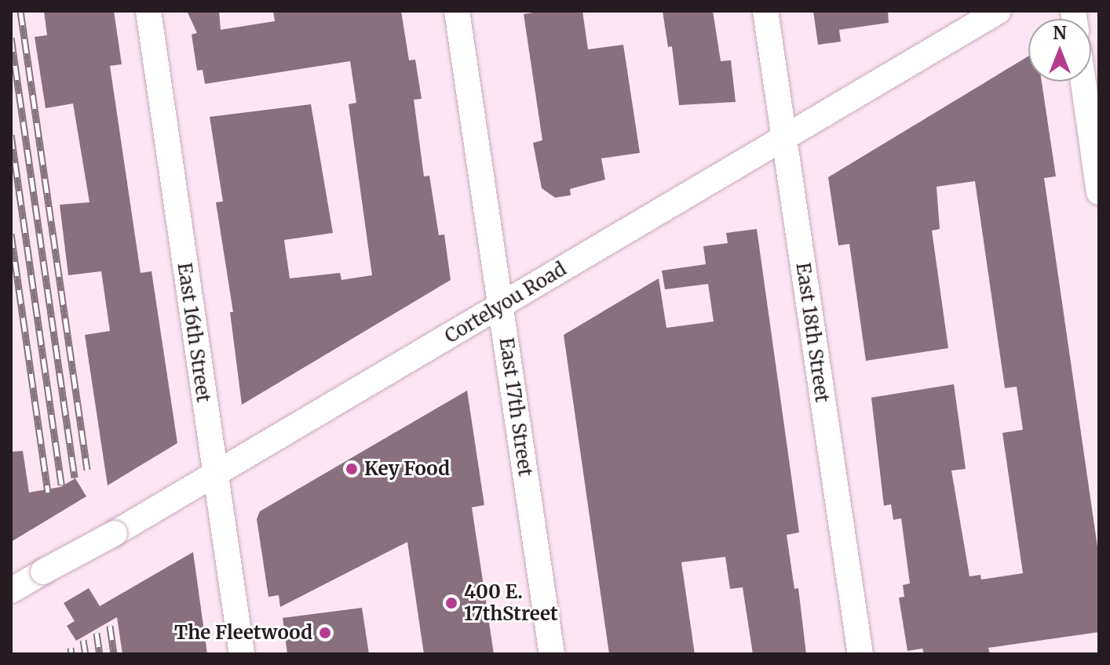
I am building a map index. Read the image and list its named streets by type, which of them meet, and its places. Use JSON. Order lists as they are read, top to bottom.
{
  "streets": {
    "street": [
      "Cortelyou Road",
      "East 16th Street",
      "East 18th Street",
      "East 17th Street"
    ]
  },
  "crossings": [
    ["Cortelyou Road", "East 16th Street"],
    ["Cortelyou Road", "East 18th Street"],
    ["Cortelyou Road", "East 17th Street"]
  ],
  "places": ["Key Food", "400 E. 17thStreet", "The Fleetwood"],
  "north": "top"
}
